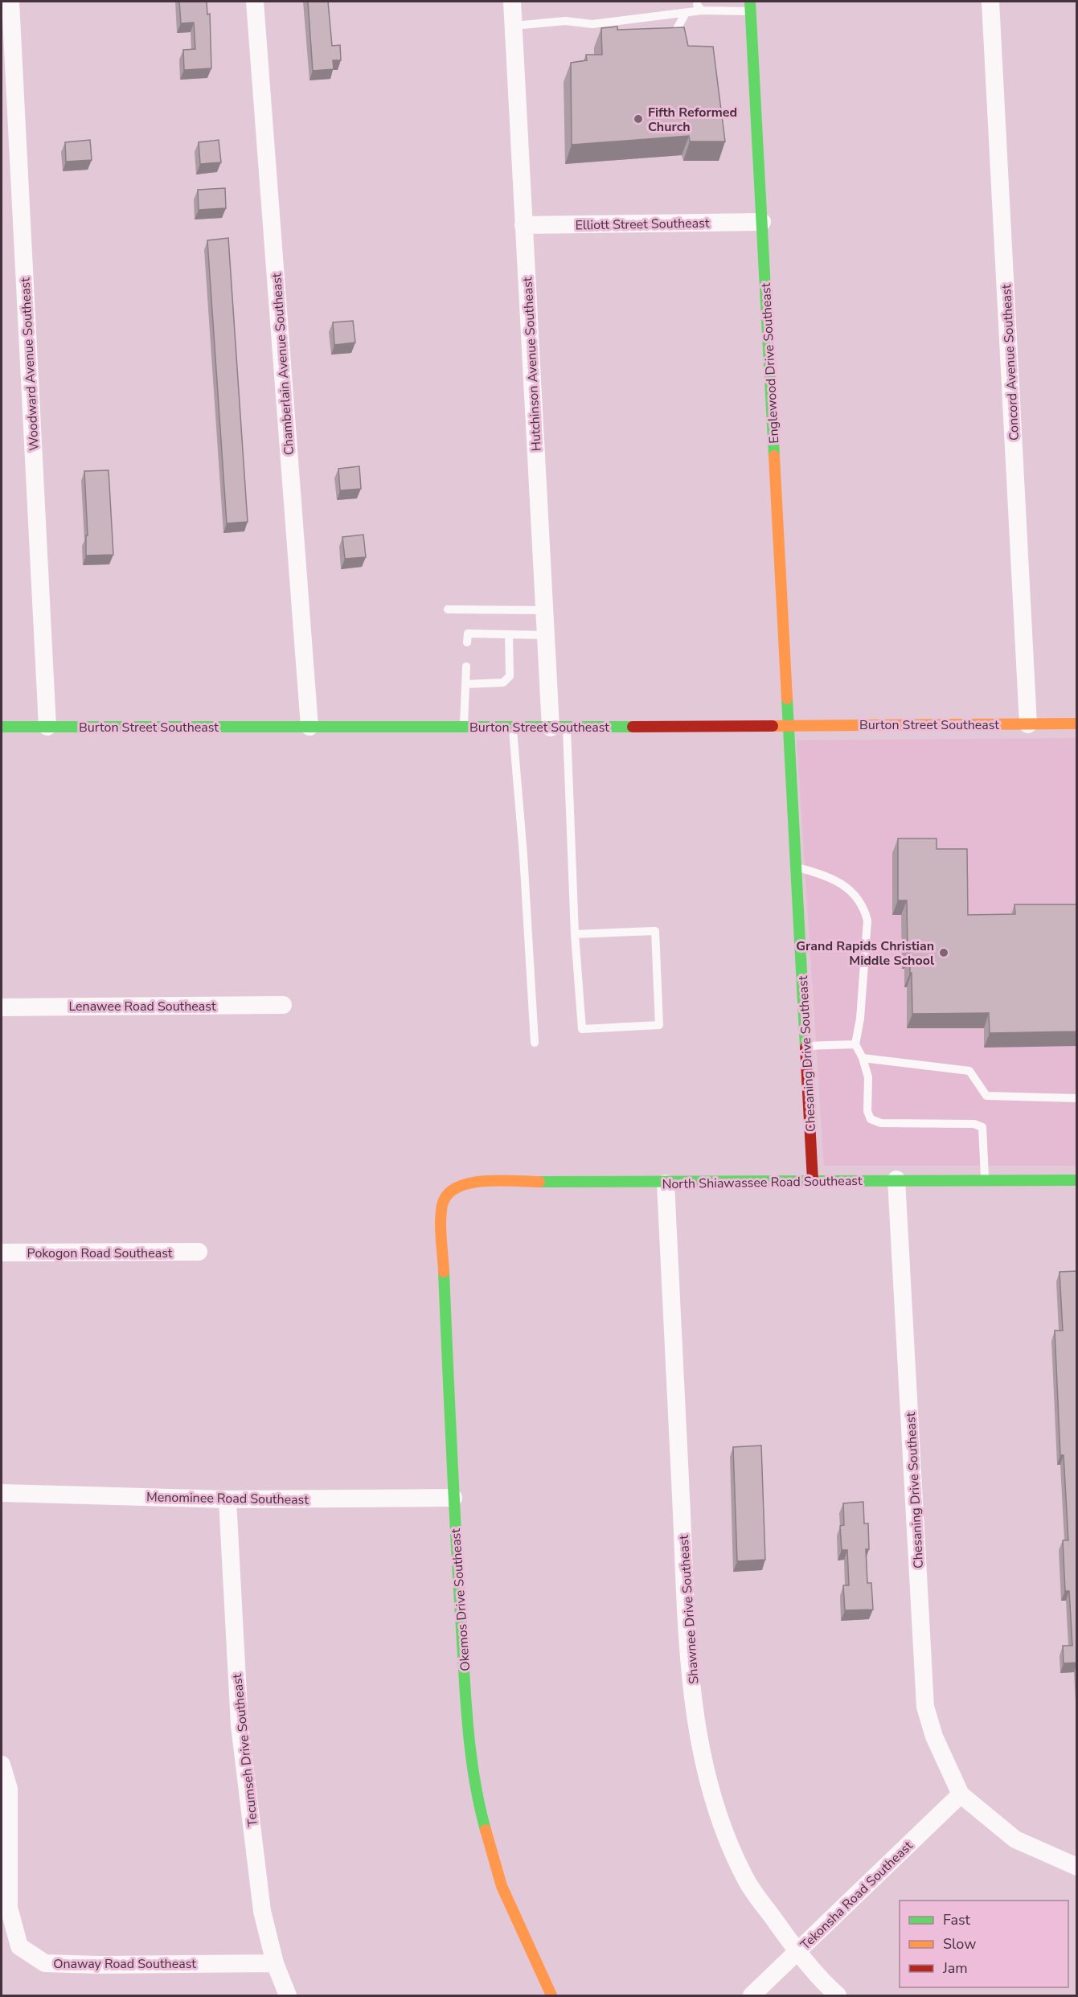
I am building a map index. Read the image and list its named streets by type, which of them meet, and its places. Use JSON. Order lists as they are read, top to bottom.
{
  "streets": {
    "street": [
      "Elliott Street Southeast",
      "Concord Avenue Southeast",
      "Englewood Drive Southeast",
      "Woodward Avenue Southeast",
      "Chamberlain Avenue Southeast",
      "Hutchinson Avenue Southeast",
      "Burton Street Southeast",
      "Lenawee Road Southeast",
      "Chesaning Drive Southeast",
      "North Shiawassee Road Southeast",
      "Pokogon Road Southeast",
      "Menominee Road Southeast",
      "Okemos Drive Southeast",
      "Shawnee Drive Southeast",
      "Tecumseh Drive Southeast",
      "Tekonsha Road Southeast",
      "Onaway Road Southeast"
    ]
  },
  "crossings": [
    ["Elliott Street Southeast", "Englewood Drive Southeast"],
    ["Elliott Street Southeast", "Hutchinson Avenue Southeast"],
    ["Concord Avenue Southeast", "Burton Street Southeast"],
    ["Englewood Drive Southeast", "Burton Street Southeast"],
    ["Englewood Drive Southeast", "Chesaning Drive Southeast"],
    ["Woodward Avenue Southeast", "Burton Street Southeast"],
    ["Chamberlain Avenue Southeast", "Burton Street Southeast"],
    ["Hutchinson Avenue Southeast", "Burton Street Southeast"],
    ["Burton Street Southeast", "Chesaning Drive Southeast"],
    ["Chesaning Drive Southeast", "North Shiawassee Road Southeast"],
    ["Chesaning Drive Southeast", "Tekonsha Road Southeast"],
    ["North Shiawassee Road Southeast", "Okemos Drive Southeast"],
    ["North Shiawassee Road Southeast", "Shawnee Drive Southeast"],
    ["Menominee Road Southeast", "Okemos Drive Southeast"],
    ["Menominee Road Southeast", "Tecumseh Drive Southeast"],
    ["Shawnee Drive Southeast", "Tekonsha Road Southeast"],
    ["Tecumseh Drive Southeast", "Onaway Road Southeast"]
  ],
  "places": ["Fifth Reformed Church", "Grand Rapids Christian Middle School"],
  "legend": ["Fast", "Slow", "Jam"]
}
